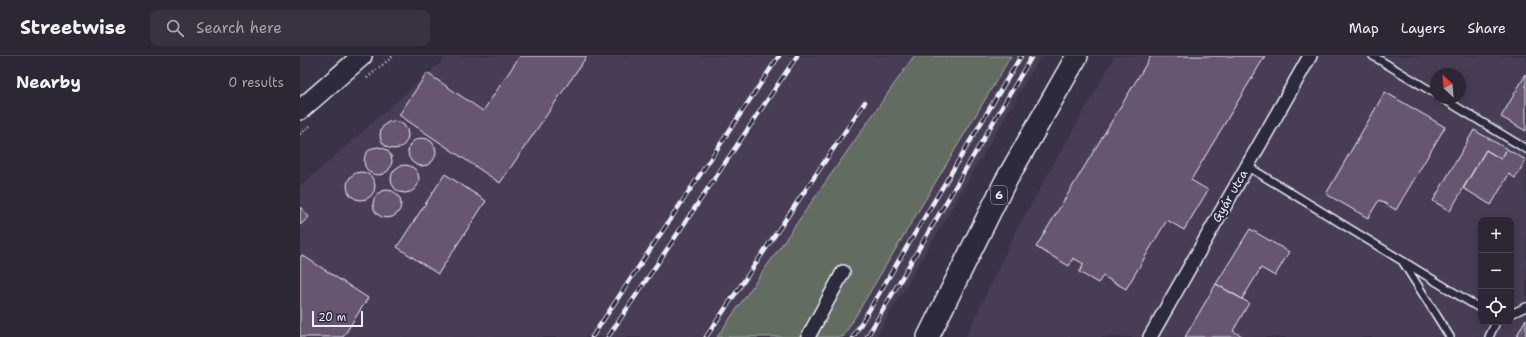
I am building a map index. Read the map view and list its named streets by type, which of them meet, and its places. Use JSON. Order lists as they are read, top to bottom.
{
  "streets": {
    "main road": ["6"],
    "street": ["Gyár utca"]
  },
  "scale_bar": "20 m",
  "north": "top left",
  "page": {
    "header": "Streetwise",
    "search": "Search here",
    "nav": ["Map", "Layers", "Share"],
    "heading": ["Nearby", "0 results"],
    "map_buttons": ["+", "−"],
    "scale": "20 m"
  }
}
